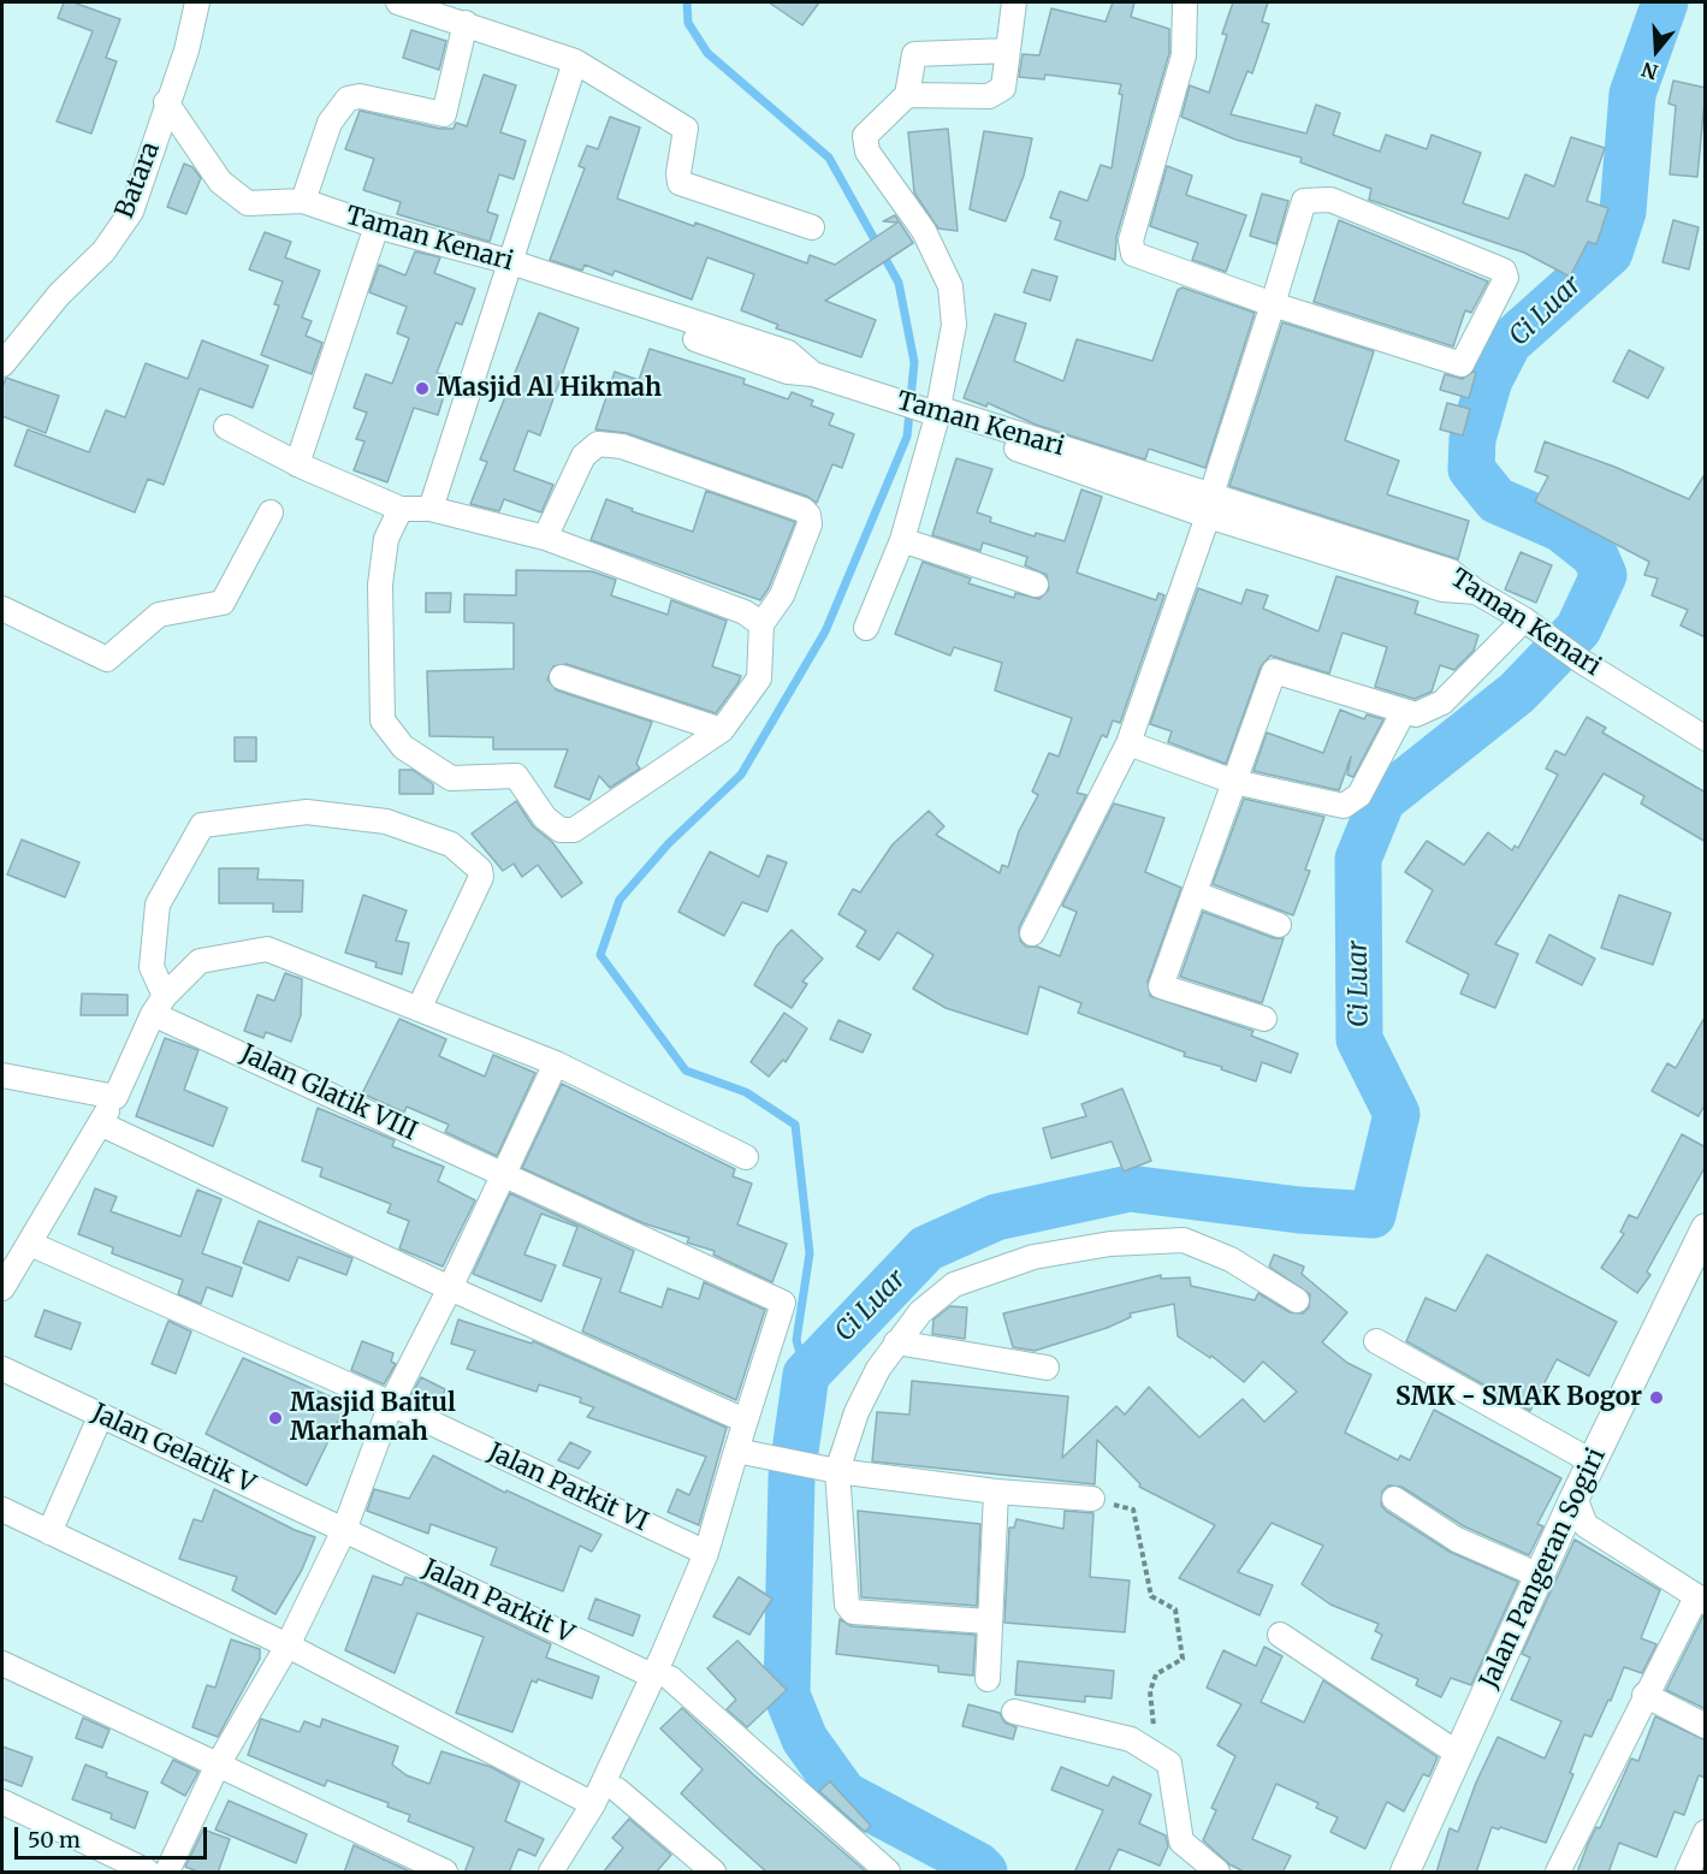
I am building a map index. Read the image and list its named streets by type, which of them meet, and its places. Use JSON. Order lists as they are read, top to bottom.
{
  "streets": {
    "street": [
      "Batara",
      "Taman Kenari",
      "Jalan Glatik VIII",
      "Jalan Gelatik V",
      "Jalan Parkit VI",
      "Jalan Pangeran Sogiri",
      "Jalan Parkit V"
    ]
  },
  "crossings": [
    ["Jalan Gelatik V", "Jalan Parkit V"]
  ],
  "water": ["Ci Luar"],
  "places": ["Masjid Al Hikmah", "SMK - SMAK Bogor", "Masjid Baitul Marhamah"],
  "scale_bar": "50 m",
  "north": "bottom"
}
